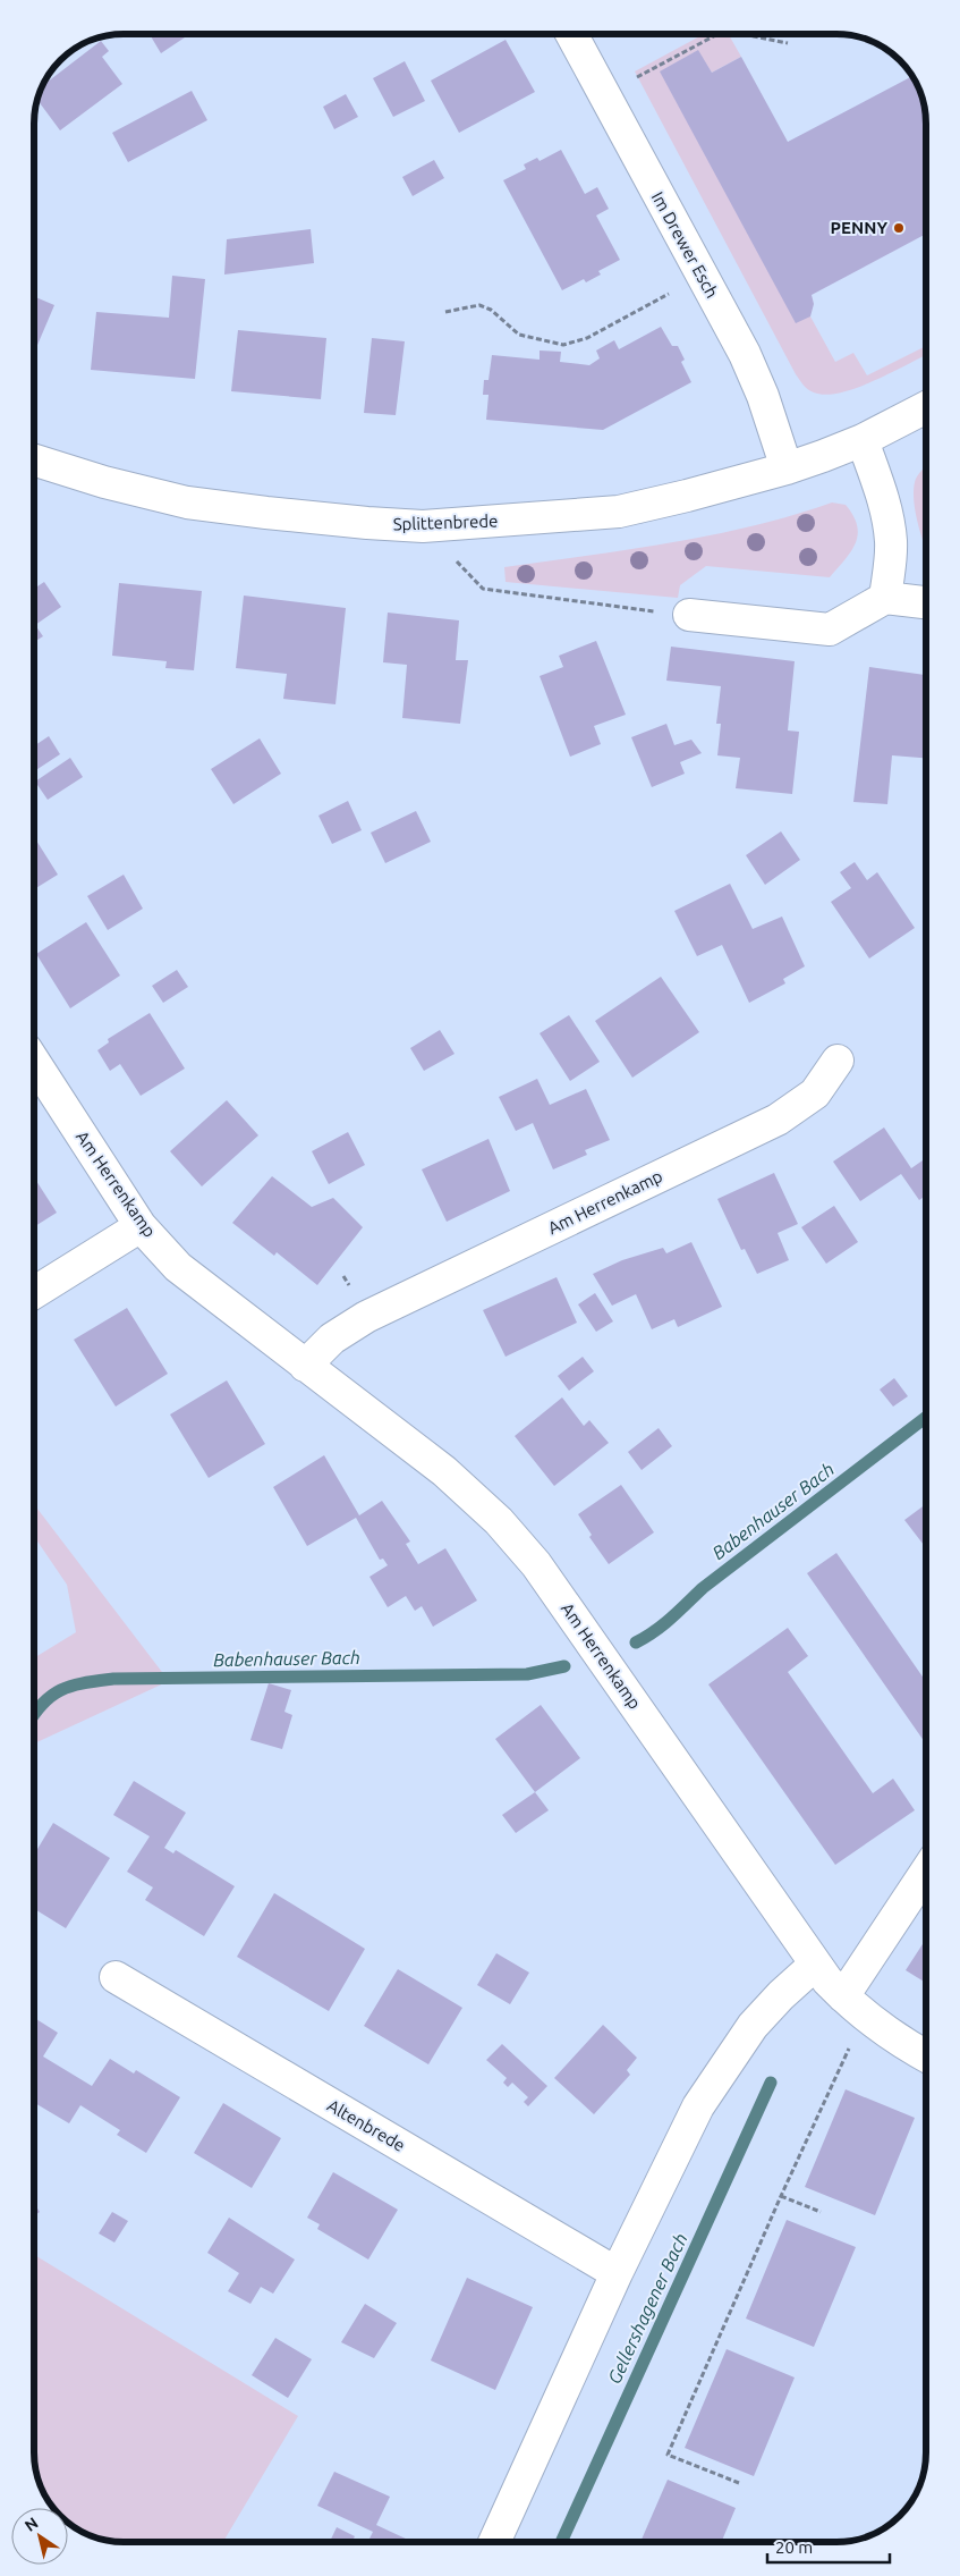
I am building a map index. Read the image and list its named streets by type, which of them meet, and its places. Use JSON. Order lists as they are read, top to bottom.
{
  "streets": {
    "street": [
      "Im Drewer Esch",
      "Splittenbrede",
      "Am Herrenkamp",
      "Altenbrede"
    ]
  },
  "crossings": [
    ["Im Drewer Esch", "Splittenbrede"]
  ],
  "water": ["Babenhauser Bach", "Gellershagener Bach"],
  "places": ["PENNY"],
  "scale_bar": "20 m",
  "north": "top left"
}
